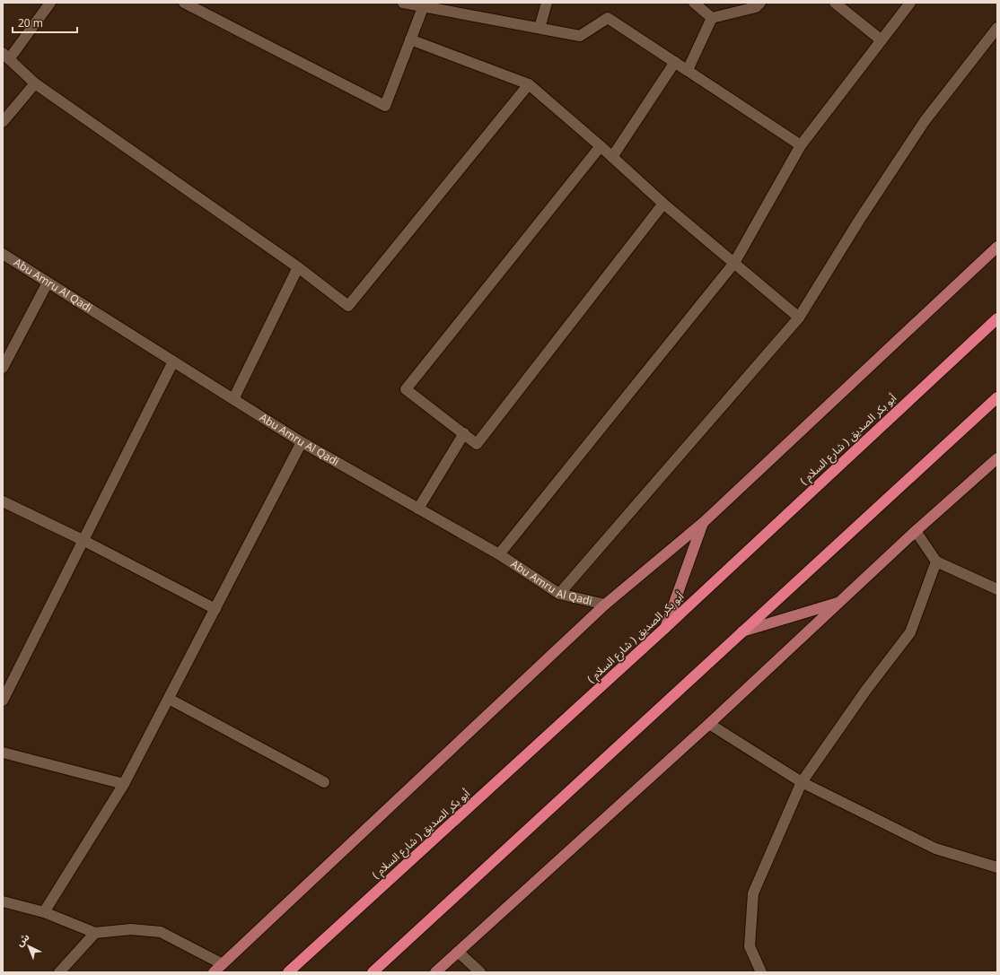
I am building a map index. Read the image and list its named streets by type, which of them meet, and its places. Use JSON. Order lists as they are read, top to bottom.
{
  "streets": {
    "highway": ["( شارع السلام ) أبو بكر الصديق"],
    "street": ["Abu Amru Al Qadi"]
  },
  "scale_bar": "20 m",
  "north": "top left"
}
